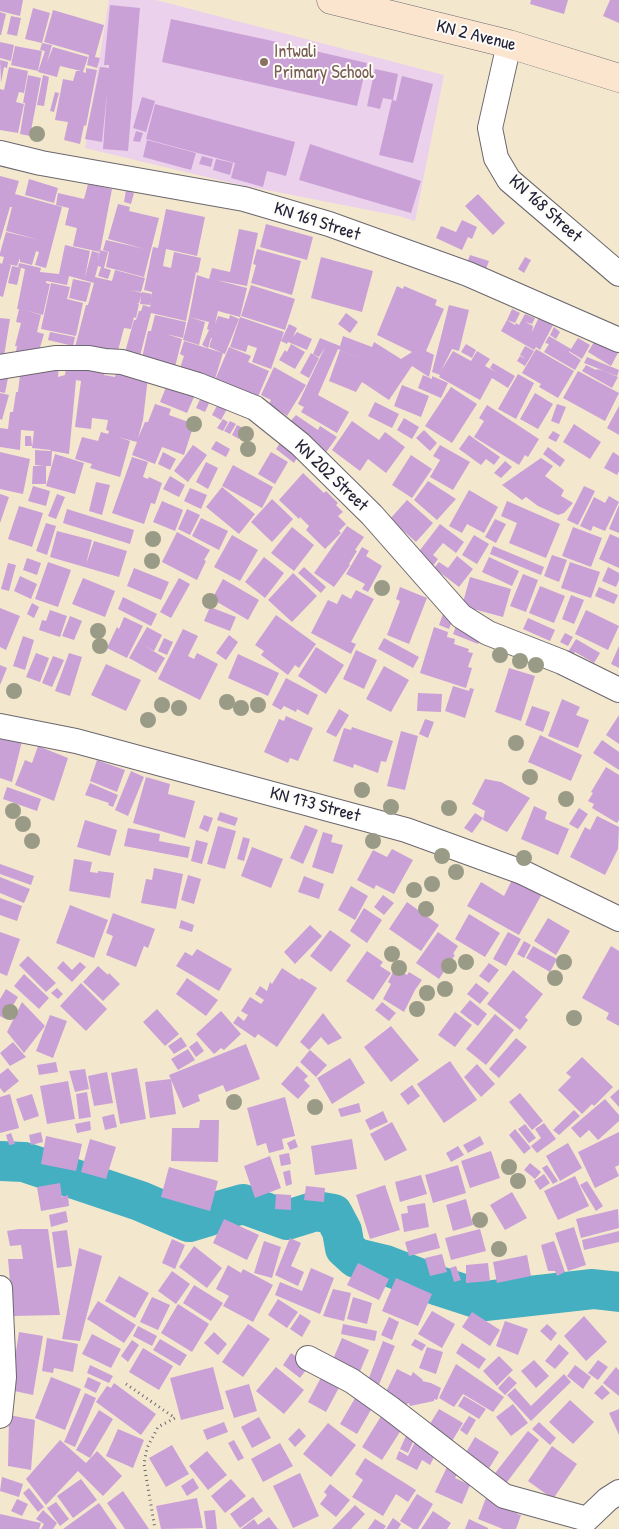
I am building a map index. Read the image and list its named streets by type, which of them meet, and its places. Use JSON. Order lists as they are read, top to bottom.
{
  "streets": {
    "main road": ["KN 2 Avenue"],
    "street": [
      "KN 168 Street",
      "KN 169 Street",
      "KN 202 Street",
      "KN 173 Street"
    ]
  },
  "crossings": [
    ["KN 2 Avenue", "KN 168 Street"]
  ],
  "places": ["Intwali Primary School"]
}
